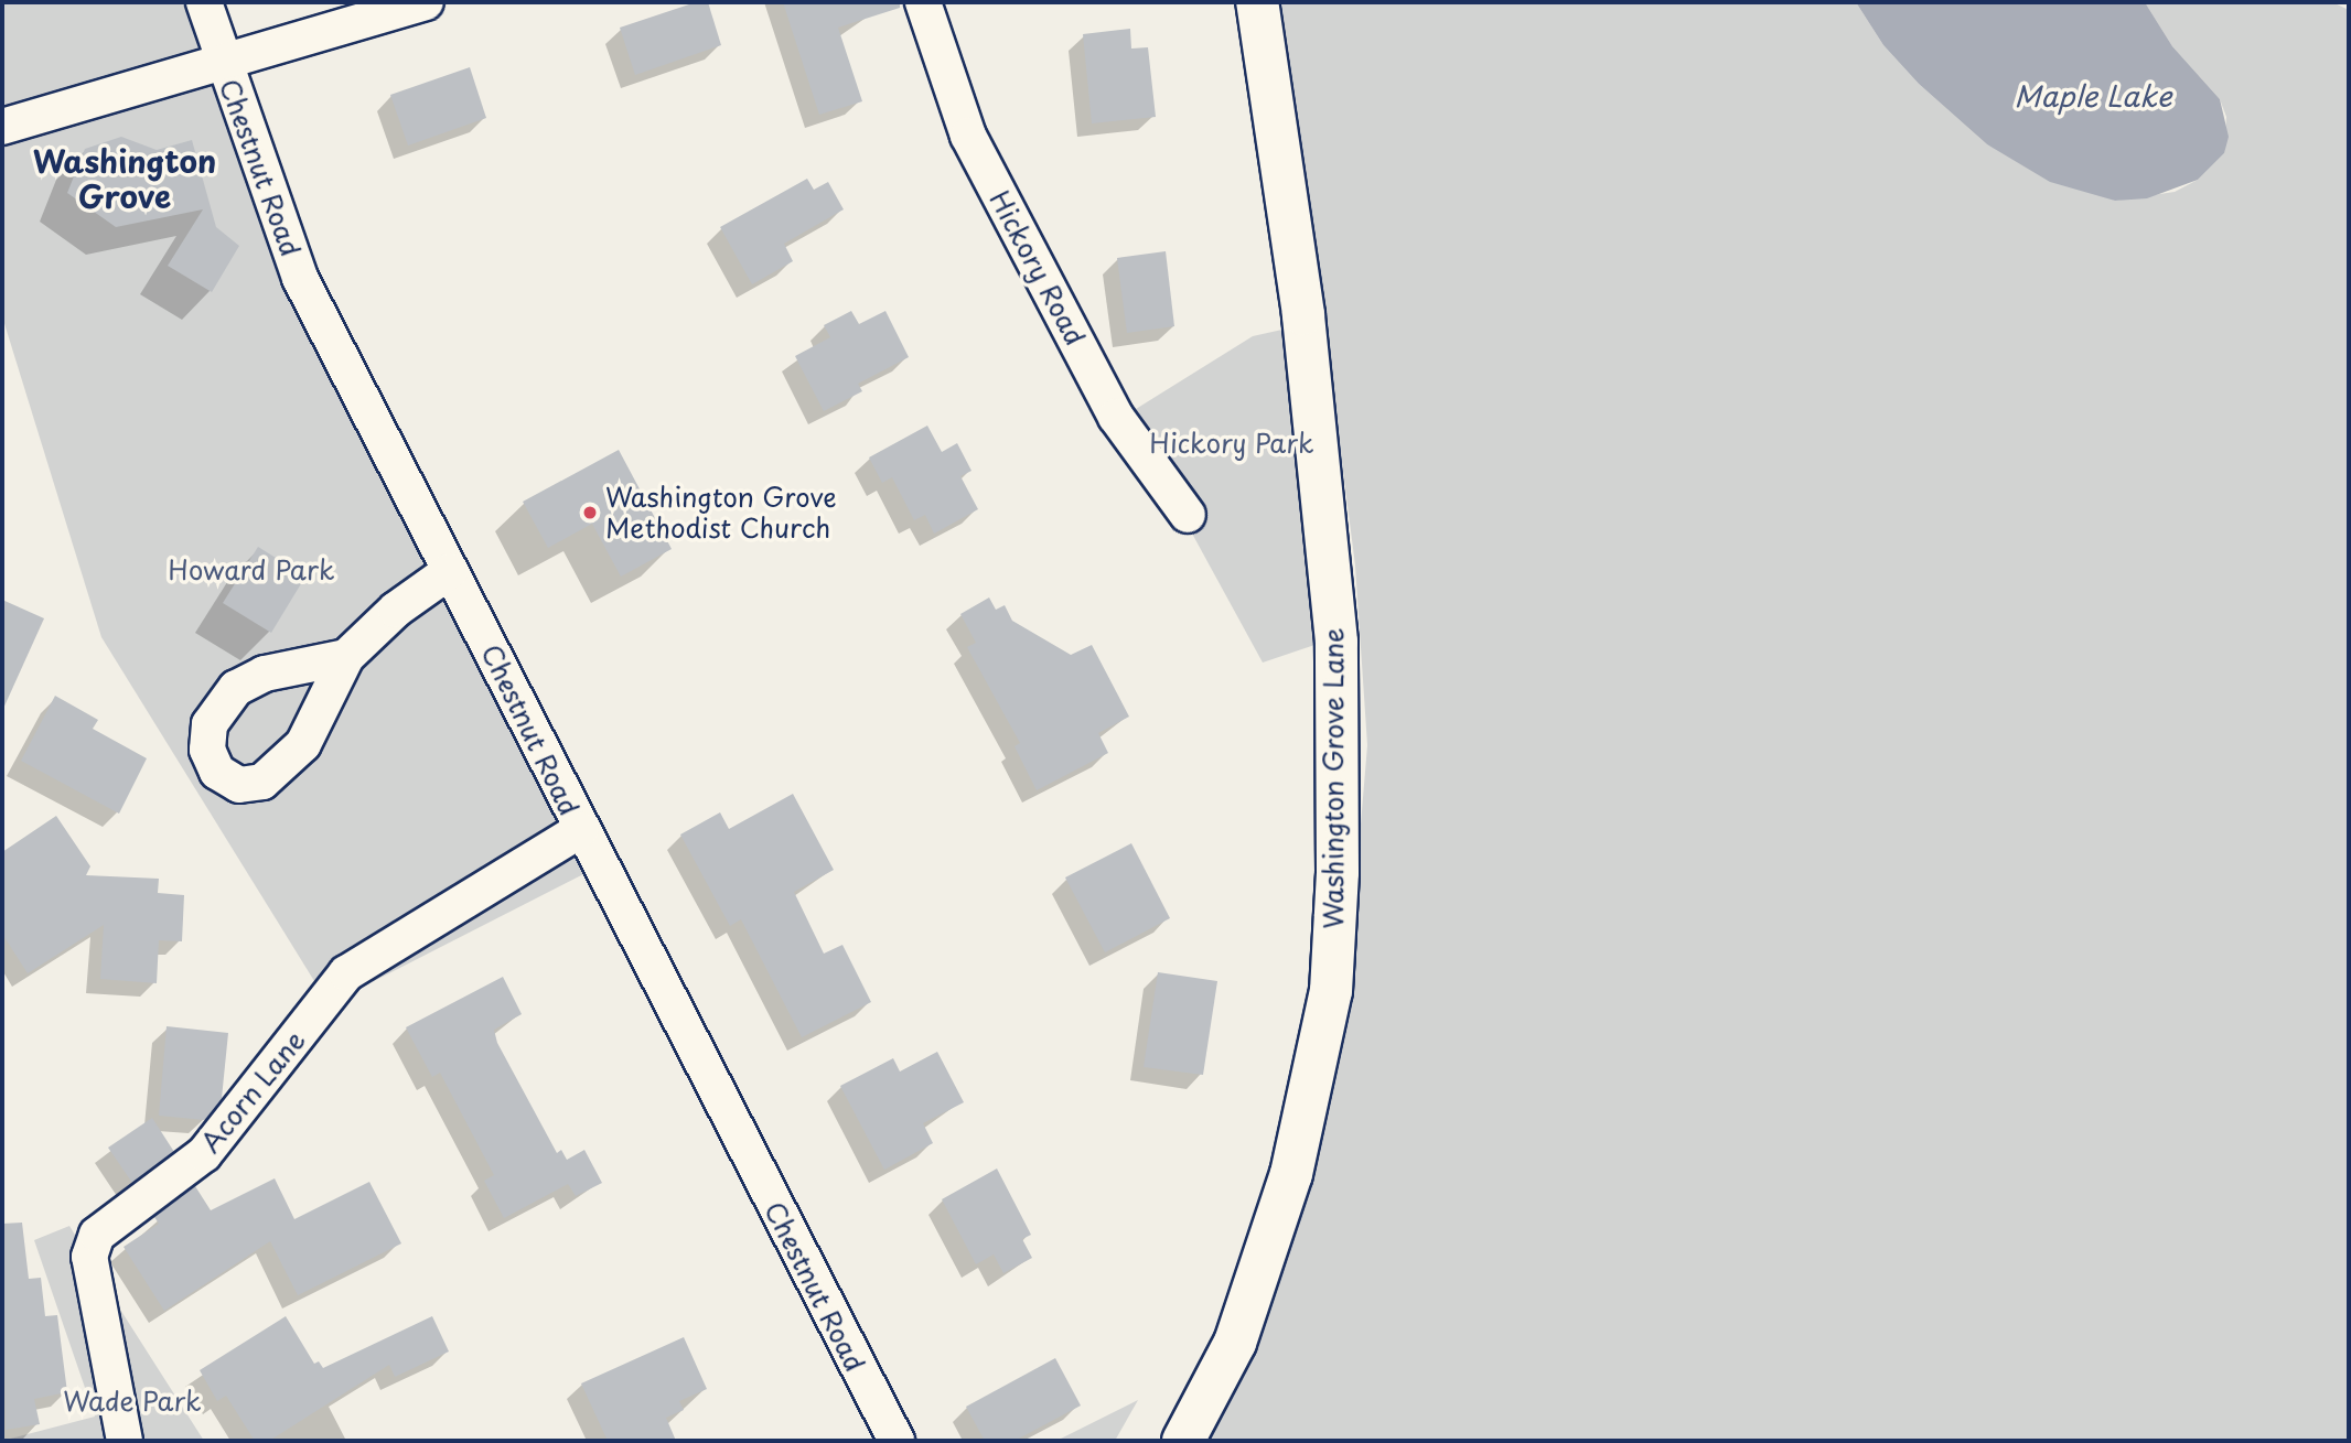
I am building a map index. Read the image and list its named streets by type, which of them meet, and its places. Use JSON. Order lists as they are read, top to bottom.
{
  "streets": {
    "street": [
      "Chestnut Road",
      "Hickory Road",
      "Washington Grove Lane",
      "Acorn Lane"
    ]
  },
  "crossings": [
    ["Chestnut Road", "Acorn Lane"]
  ],
  "districts": ["Washington Grove"],
  "water": ["Maple Lake"],
  "parks": ["Hickory Park", "Howard Park", "Wade Park"],
  "places": ["Washington Grove Methodist Church"]
}
